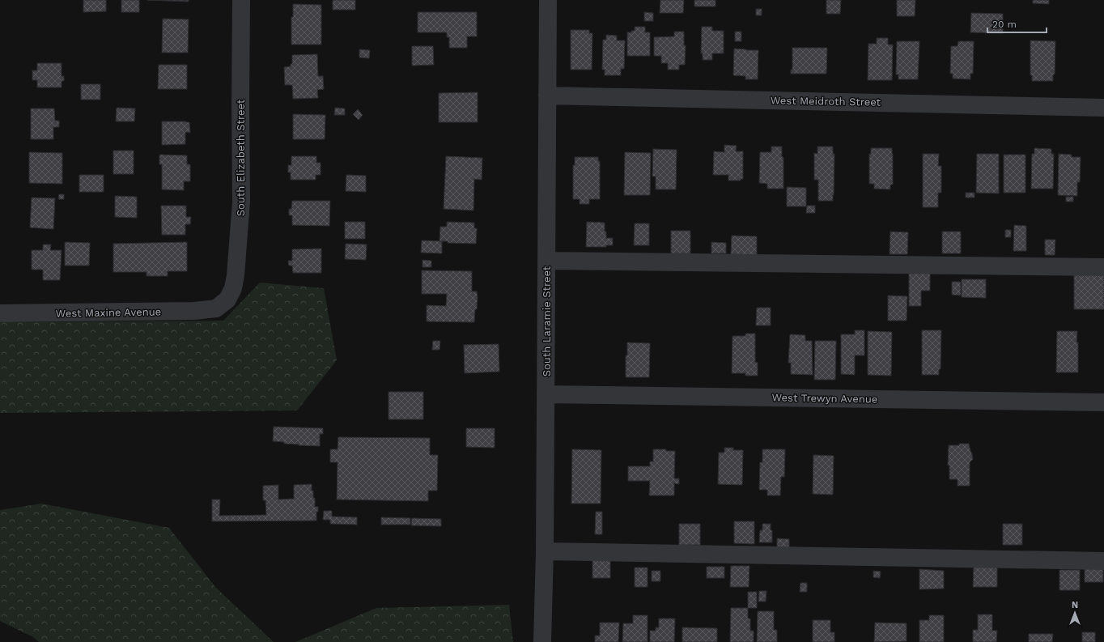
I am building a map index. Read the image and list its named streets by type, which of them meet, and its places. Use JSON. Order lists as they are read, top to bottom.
{
  "streets": {
    "street": [
      "West Meidroth Street",
      "South Elizabeth Street",
      "West Maxine Avenue",
      "South Laramie Street",
      "West Trewyn Avenue"
    ]
  },
  "crossings": [
    ["West Meidroth Street", "South Laramie Street"],
    ["South Elizabeth Street", "West Maxine Avenue"],
    ["South Laramie Street", "West Trewyn Avenue"]
  ],
  "scale_bar": "20 m",
  "north": "top"
}
